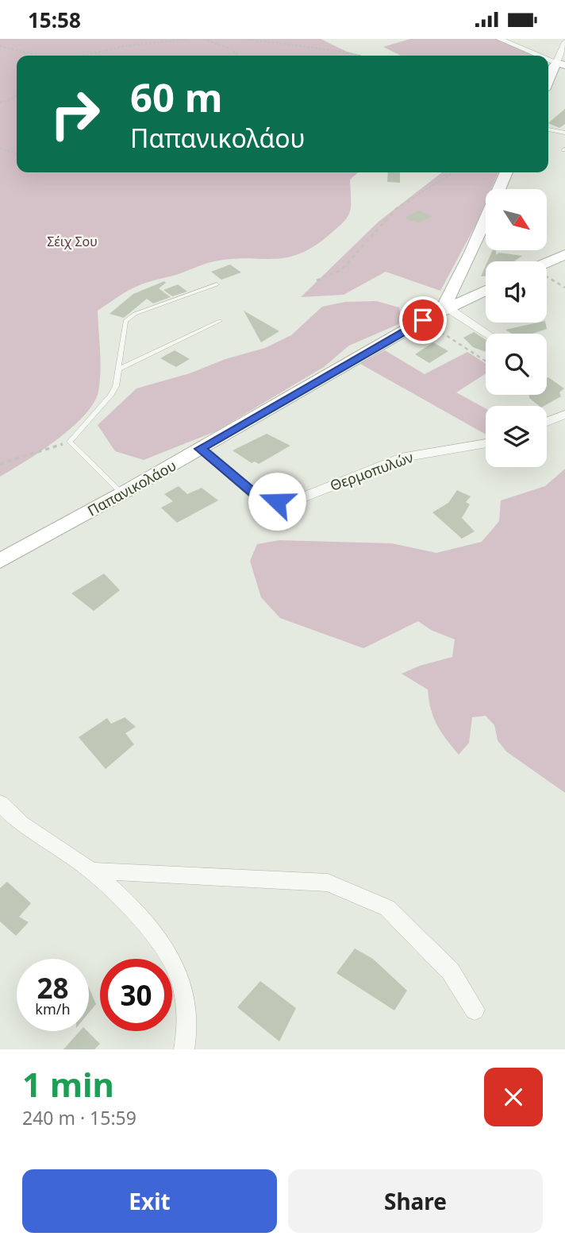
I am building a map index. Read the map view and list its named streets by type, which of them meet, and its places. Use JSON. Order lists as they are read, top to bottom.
{
  "streets": {
    "main road": ["Παπανικολάου"],
    "street": ["Θερμοπυλών"]
  },
  "crossings": [
    ["Θερμοπυλών", "Παπανικολάου"]
  ],
  "parks": ["Σέιχ Σου"],
  "north": "bottom right",
  "page": {
    "status": "15:58",
    "turn": ["60 m", "Παπανικολάου"],
    "speed": "28 km/h",
    "limit": "30",
    "heading": ["1 min", "240 m · 15:59"],
    "buttons": ["Exit", "Share"]
  }
}
